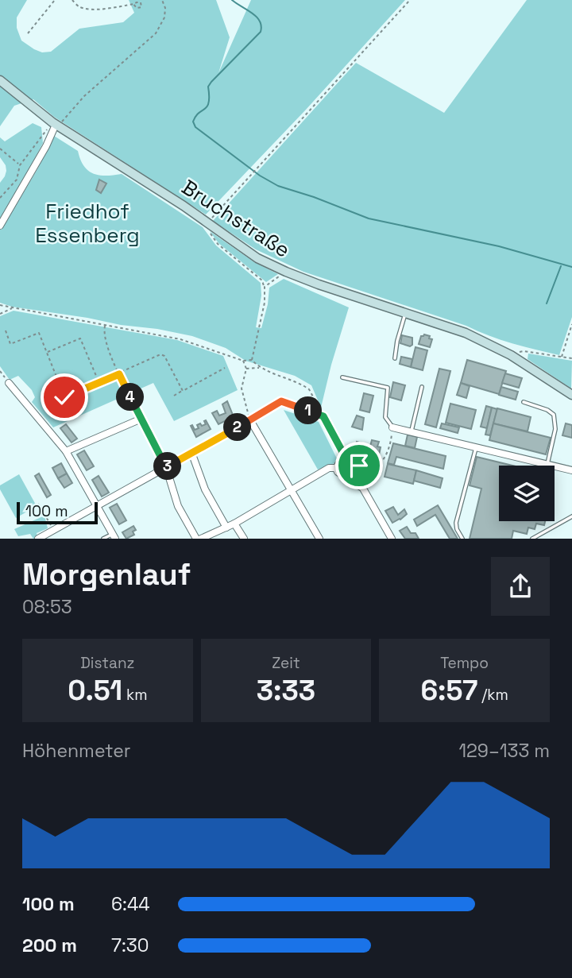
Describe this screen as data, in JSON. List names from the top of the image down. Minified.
{"streets":{"street":["Bruchstraße"]},"parks":["Friedhof Essenberg"],"scale_bar":"100 m","page":{"pins":["4","1","2","3"],"scale":"100 m","heading":["Morgenlauf","08:53"],"stats":[["Distanz","0.51 km"],["Zeit","3:33"],["Tempo","6:57 /km"]],"chart":["Höhenmeter","129–133 m"],"list":[{"name":"100 m","note":"6:44"},{"name":"200 m","note":"7:30"}]}}
